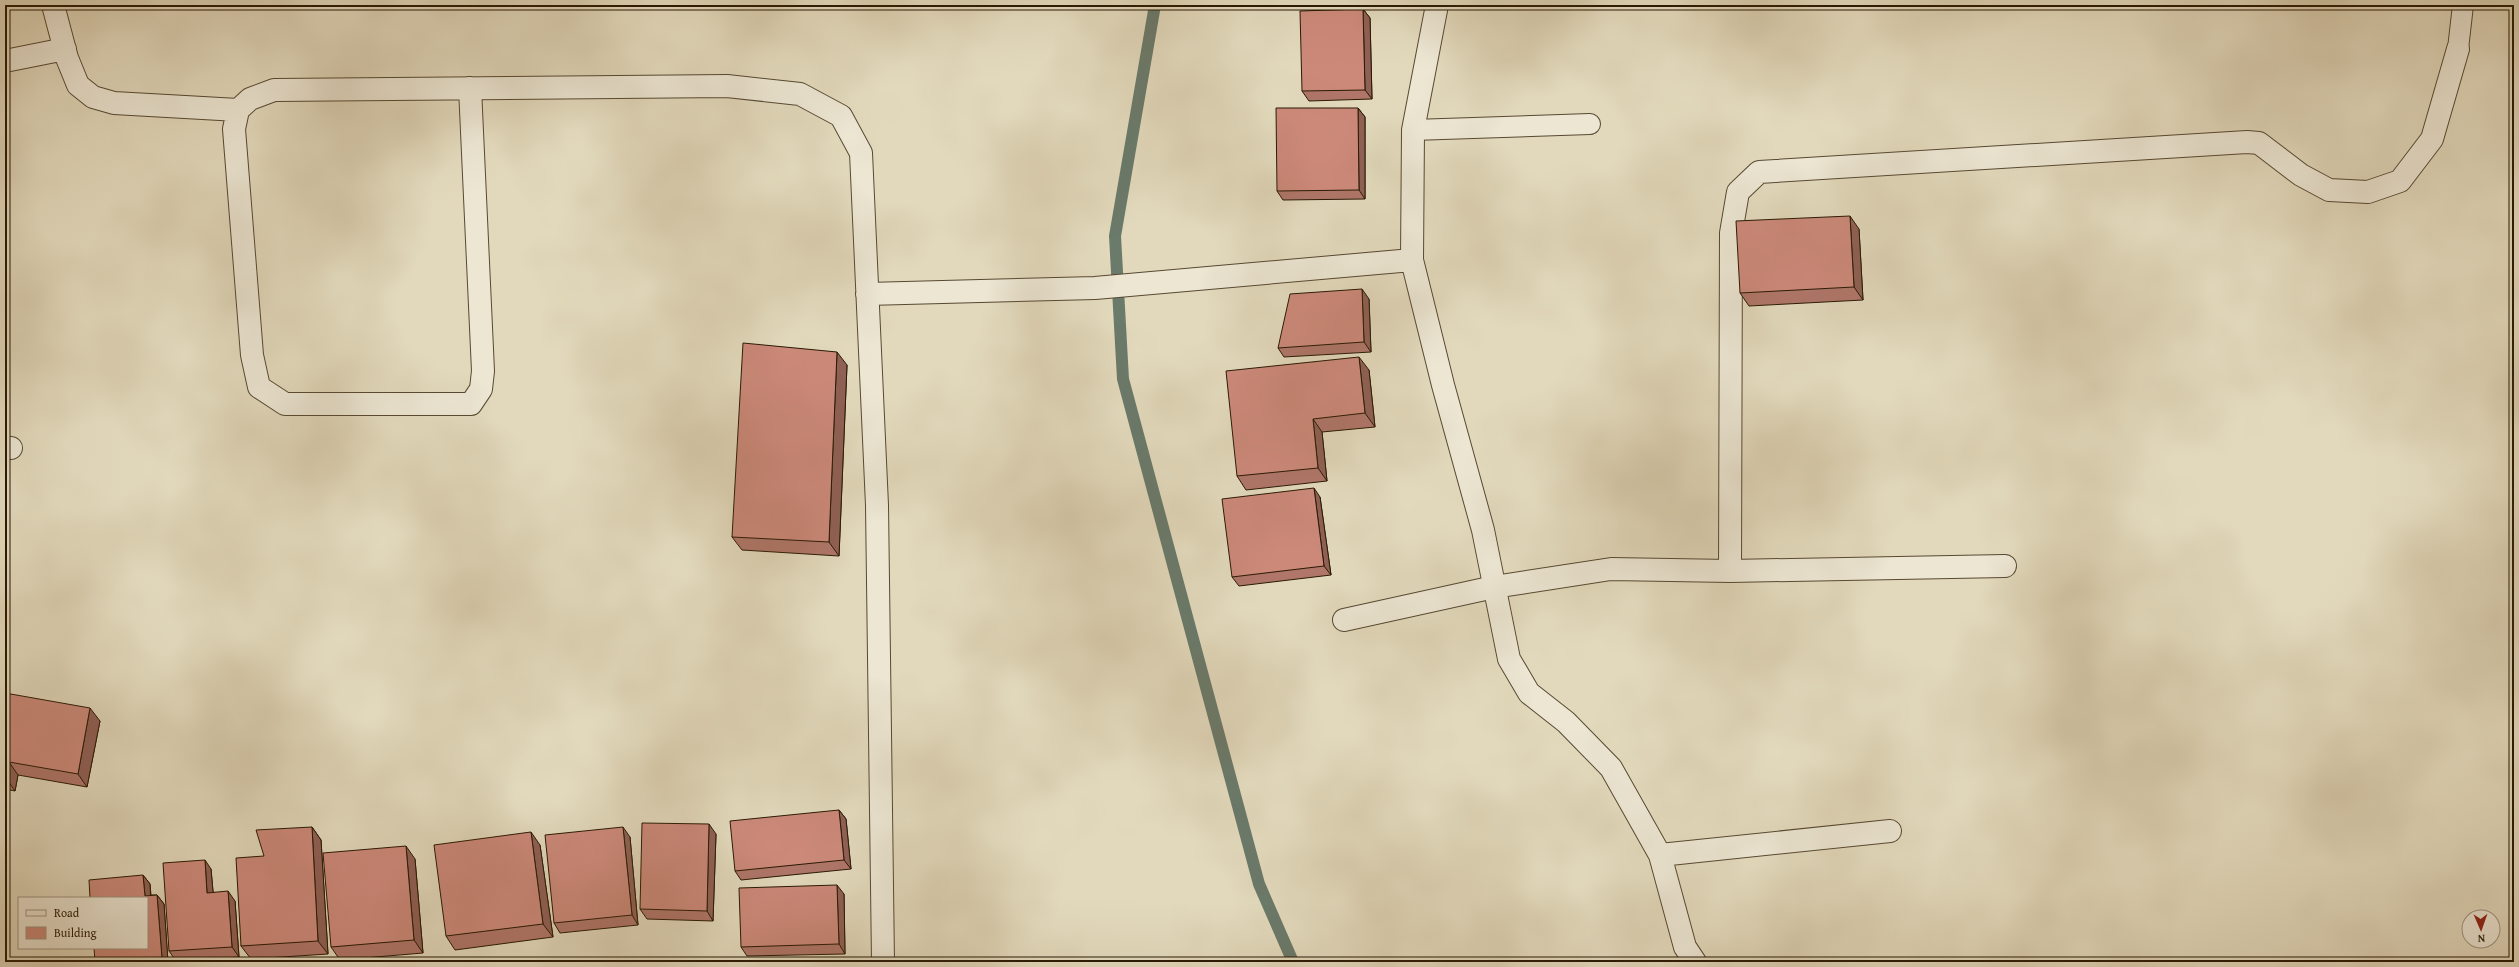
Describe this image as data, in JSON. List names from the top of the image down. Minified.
{"legend":["Road","Building"],"north":"bottom"}
